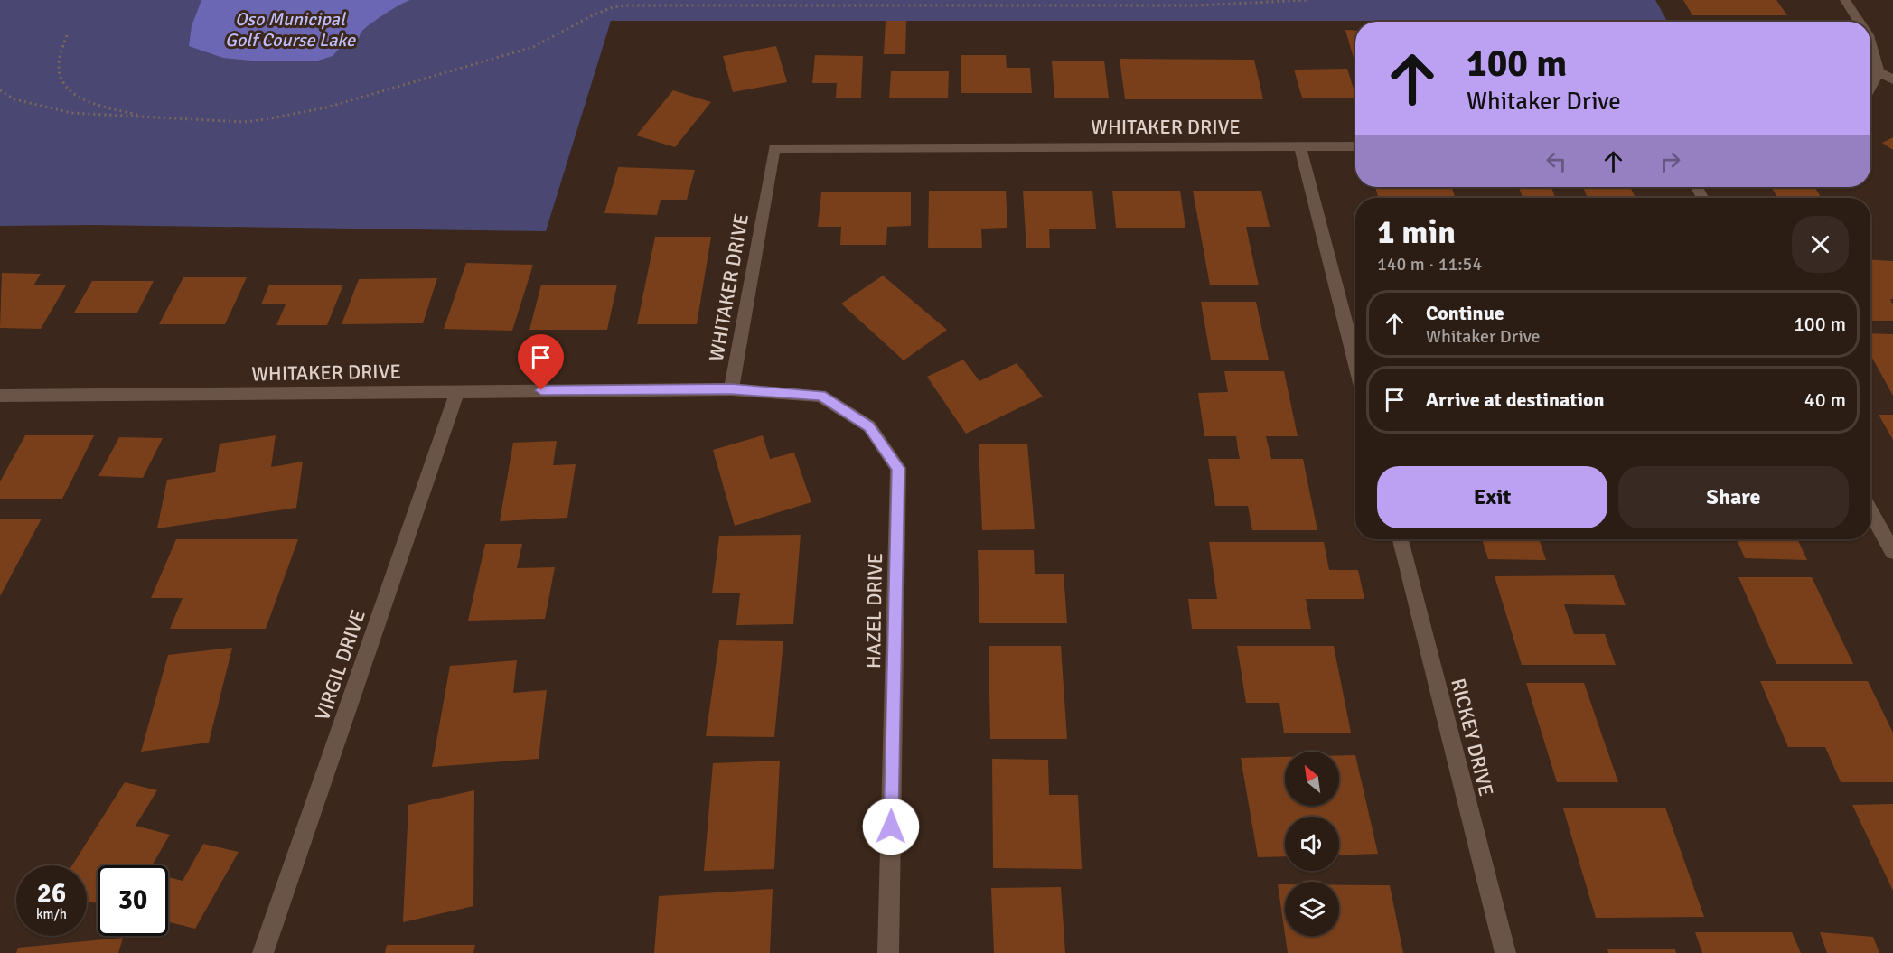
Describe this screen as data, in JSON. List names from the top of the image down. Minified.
{"streets":{"street":["WHITAKER DRIVE","HAZEL DRIVE","VIRGIL DRIVE","RICKEY DRIVE"]},"crossings":[["WHITAKER DRIVE","HAZEL DRIVE"],["WHITAKER DRIVE","VIRGIL DRIVE"]],"water":["Oso Municipal Golf Course Lake"],"north":"top left","page":{"turn":["100 m","Whitaker Drive"],"heading":["1 min","140 m · 11:54"],"list":[{"name":"Continue","note":"Whitaker Drive","value":"100 m"},{"name":"Arrive at destination","value":"40 m"}],"buttons":["Exit","Share"],"speed":"26 km/h","limit":"30"}}
